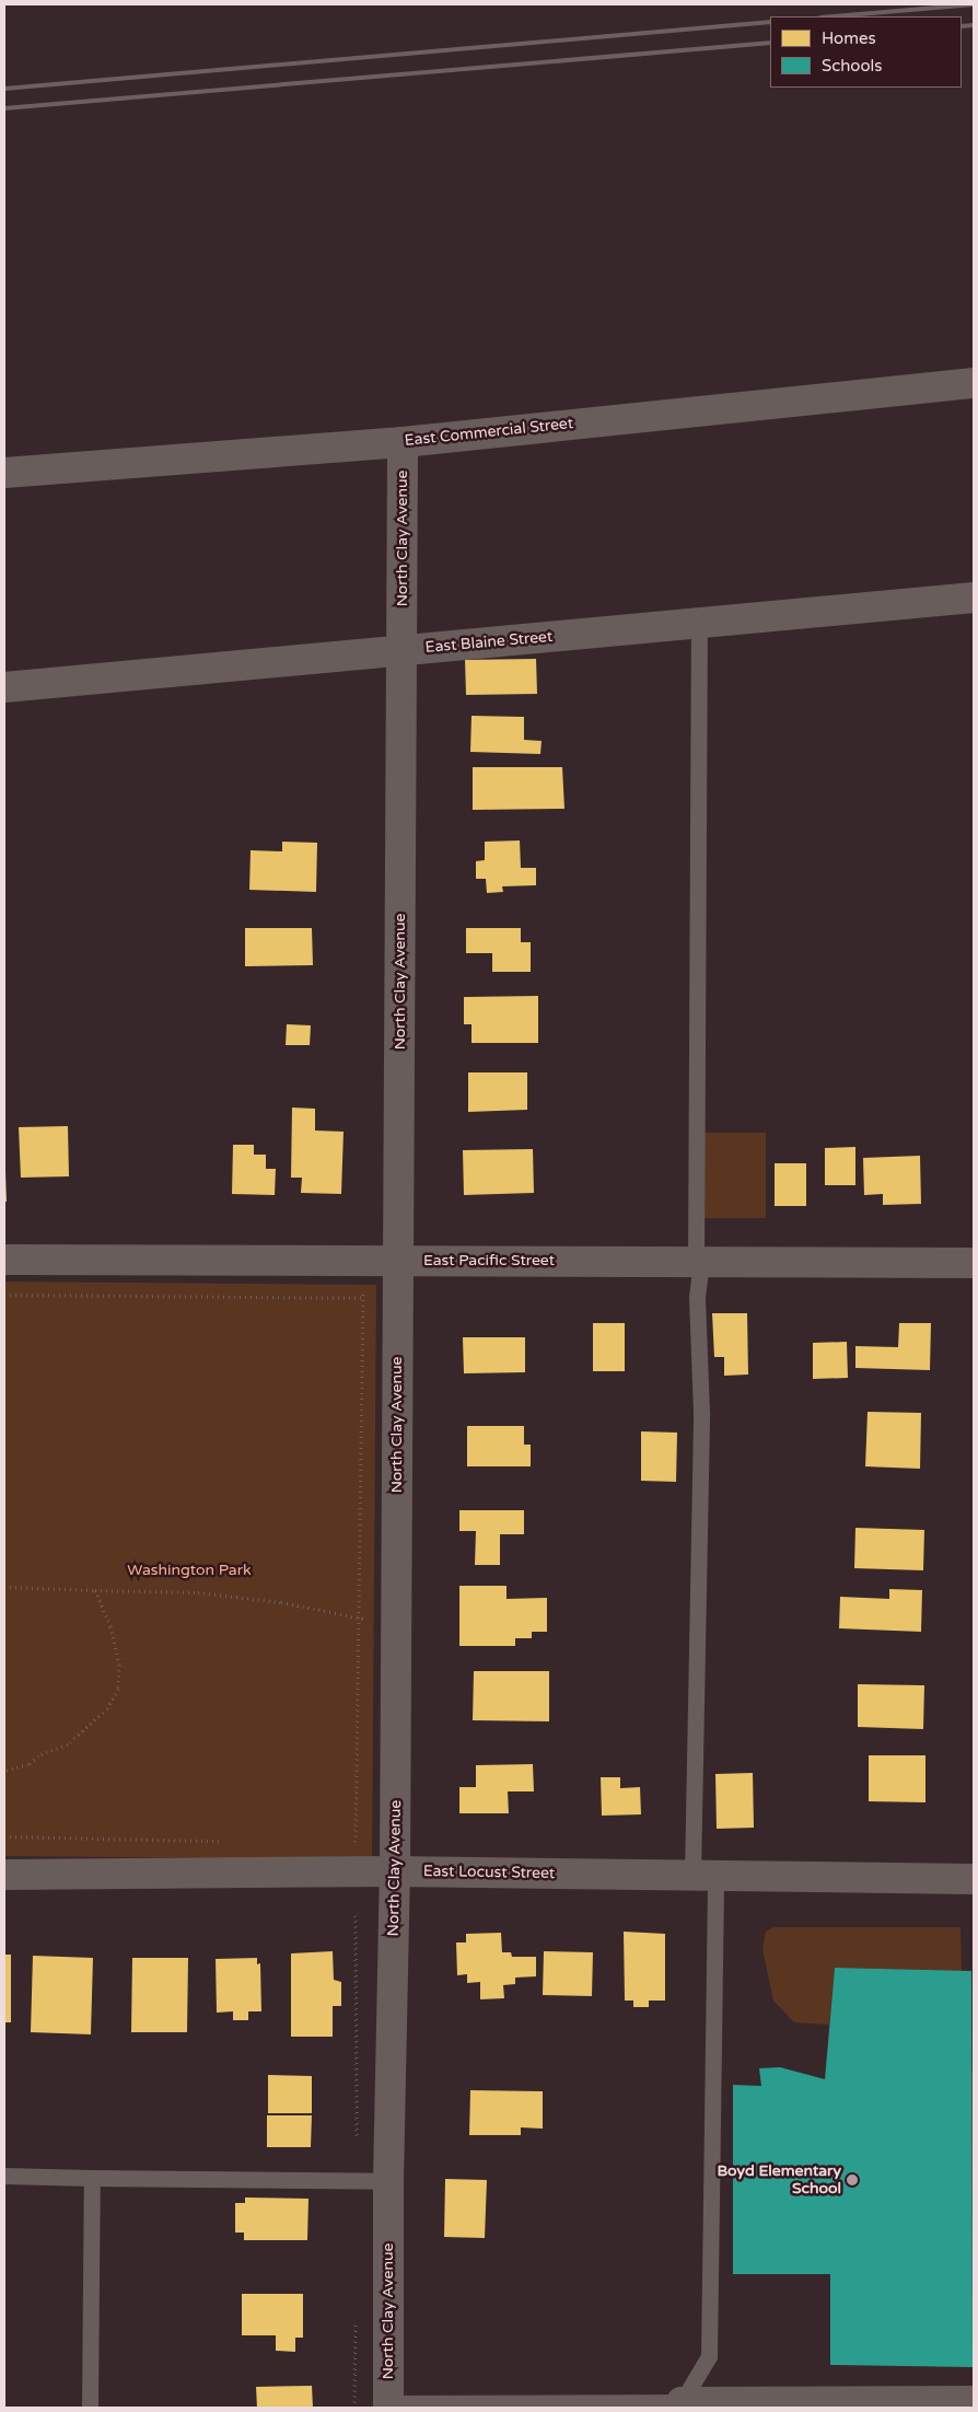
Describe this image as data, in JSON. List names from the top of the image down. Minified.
{"streets":{"street":["East Commercial Street","North Clay Avenue","East Blaine Street","East Pacific Street","East Locust Street"]},"crossings":[["East Commercial Street","North Clay Avenue"],["North Clay Avenue","East Blaine Street"],["North Clay Avenue","East Pacific Street"],["North Clay Avenue","East Locust Street"]],"parks":["Washington Park"],"places":["Boyd Elementary School"],"legend":["Homes","Schools"]}
